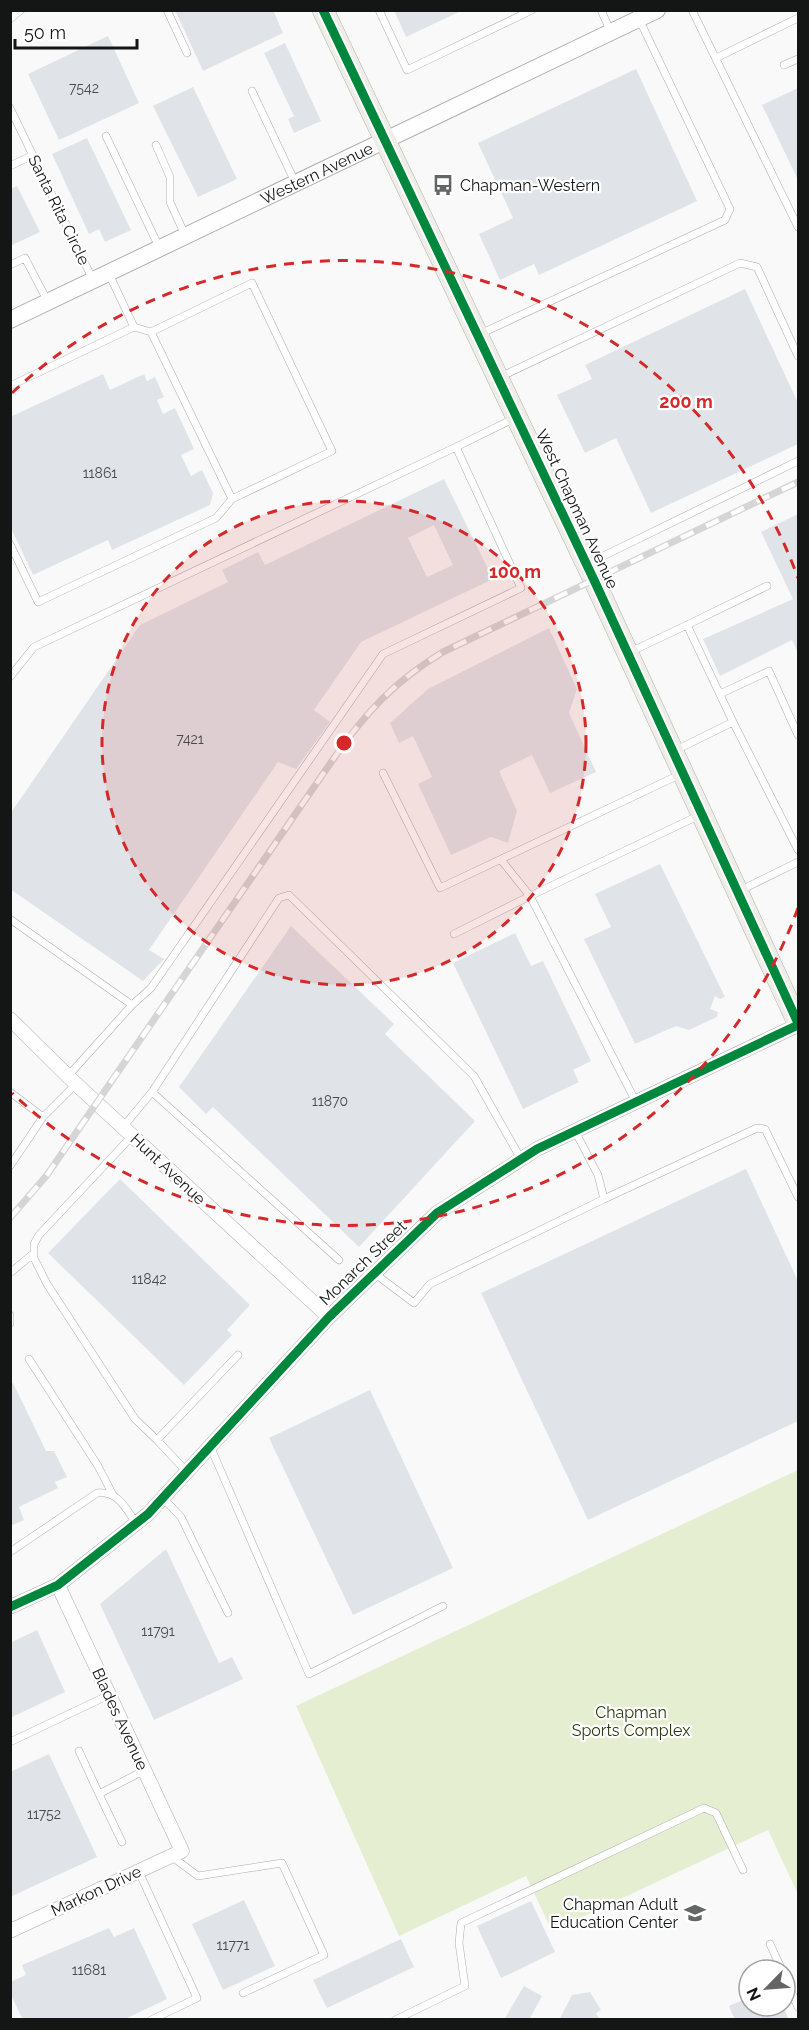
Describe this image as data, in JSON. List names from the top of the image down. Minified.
{"streets":{"main road":["West Chapman Avenue"],"street":["Western Avenue","Hunt Avenue","Monarch Street","Blades Avenue","Markon Drive"],"lane":["Santa Rita Circle"]},"crossings":[["Western Avenue","Santa Rita Circle"],["Western Avenue","West Chapman Avenue"],["West Chapman Avenue","Monarch Street"],["Hunt Avenue","Monarch Street"],["Monarch Street","Blades Avenue"],["Blades Avenue","Markon Drive"]],"parks":["Chapman Sports Complex"],"places":{"bus stop":["Chapman-Western"],"school or university":["Chapman Adult Education Center"]},"house_numbers":["7542","11861","7421","11870","11842","11791","11752","11771","11681"],"scale_bar":"50 m","north":"bottom left","rings":["200 m","100 m"]}
